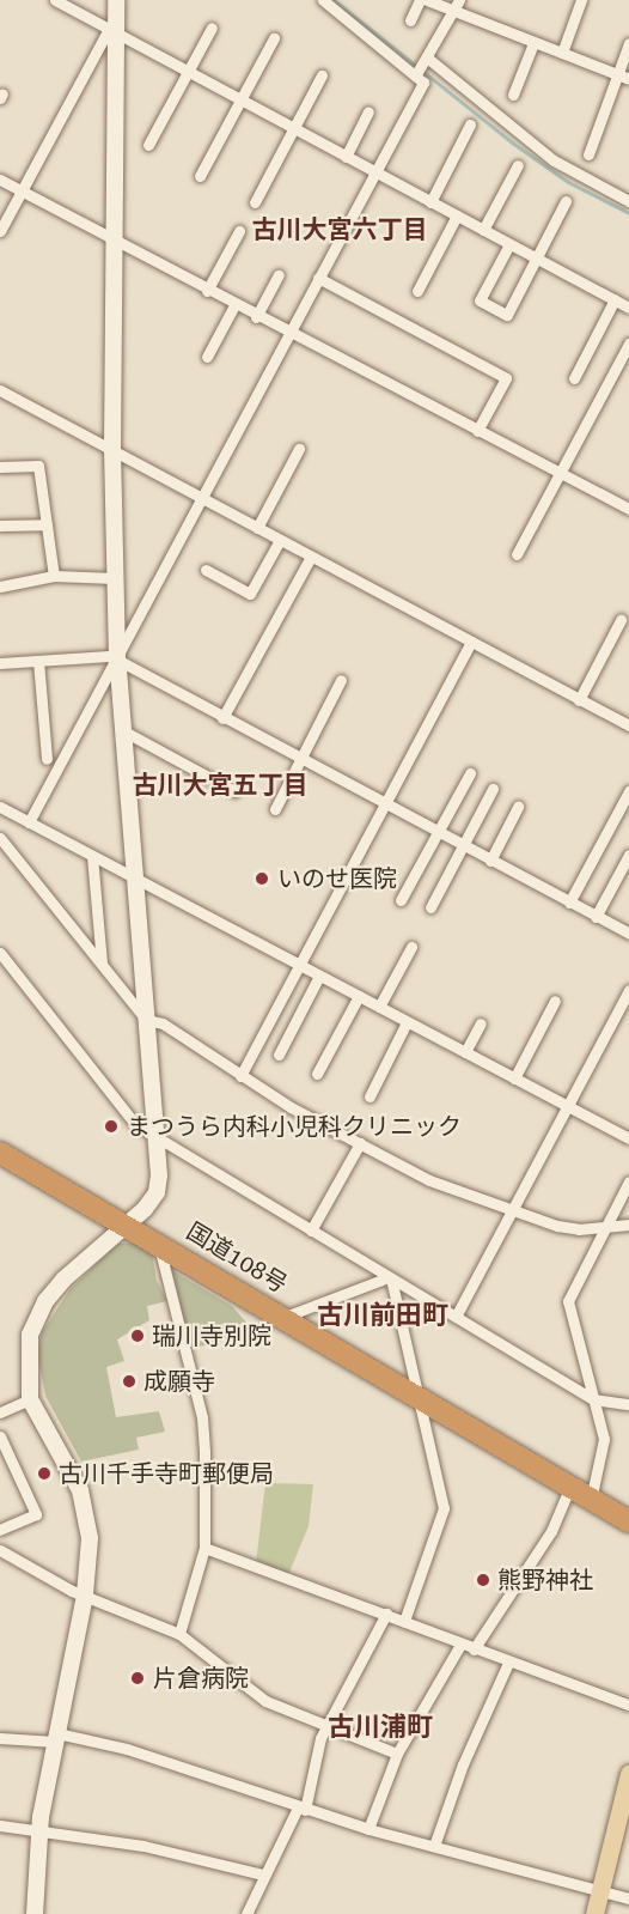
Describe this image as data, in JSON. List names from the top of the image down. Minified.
{"streets":{"highway":["国道108号"]},"districts":["古川大宮六丁目","古川大宮五丁目","古川前田町","古川浦町"],"places":["いのせ医院","まつうら内科小児科クリニック","瑞川寺別院","成願寺","古川千手寺町郵便局","熊野神社","片倉病院"]}
